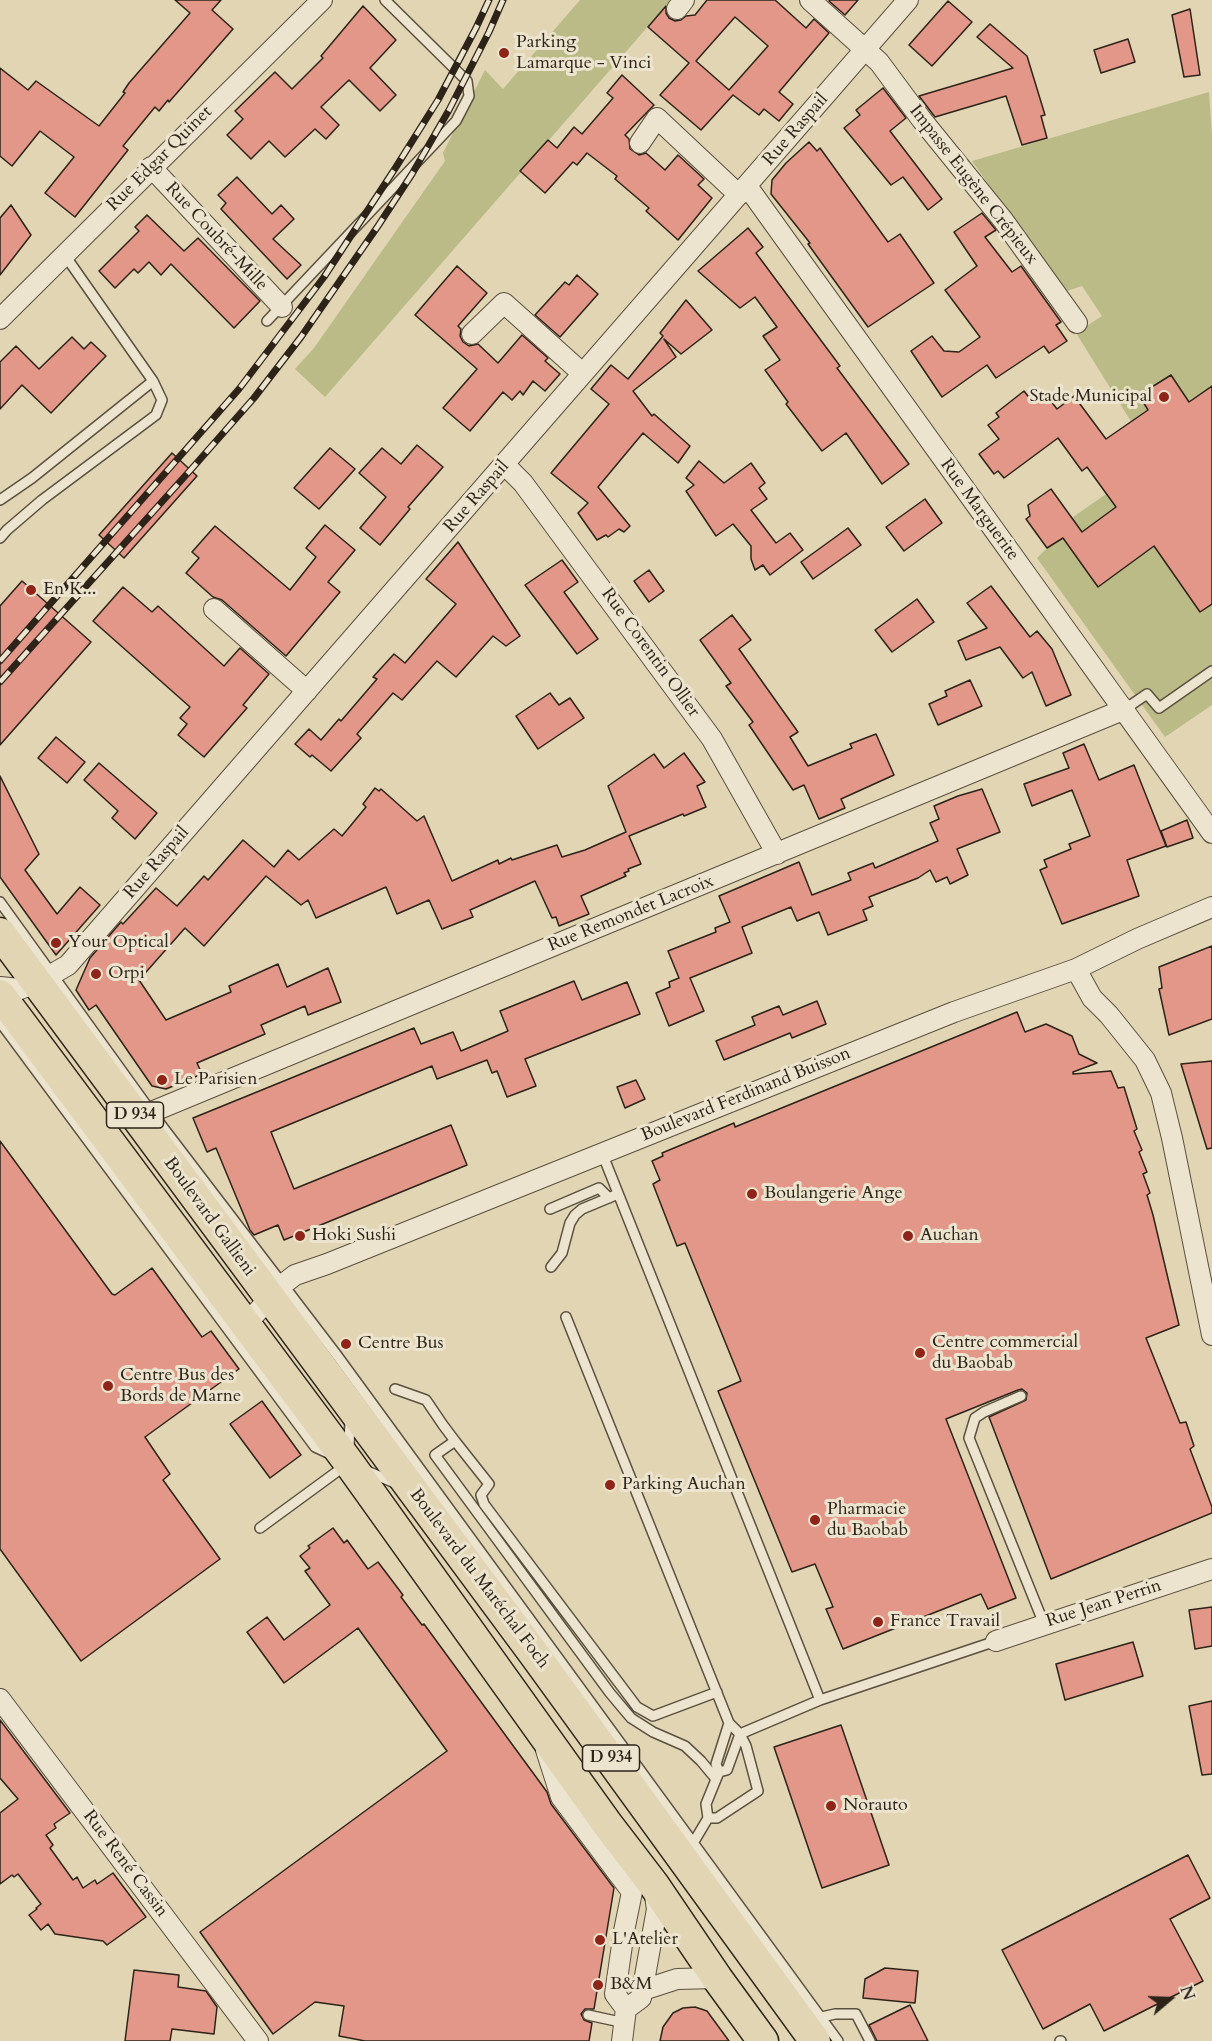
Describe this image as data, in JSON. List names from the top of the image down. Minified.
{"streets":{"main road":["D 934","Boulevard Gallieni","Boulevard du Maréchal Foch"],"street":["Rue Raspail","Rue Edgar Quinet","Impasse Eugène Crépieux","Rue Coubré-Mille","Rue Marguerite","Rue Corentin Ollier","Rue Remondet Lacroix","Boulevard Ferdinand Buisson","Rue Jean Perrin","Rue René Cassin"]},"crossings":[["Rue Raspail","Impasse Eugène Crépieux"],["Rue Raspail","Rue Marguerite"],["Rue Raspail","Rue Corentin Ollier"],["Rue Raspail","Boulevard Gallieni"],["Rue Edgar Quinet","Rue Coubré-Mille"],["Rue Marguerite","Rue Remondet Lacroix"],["Rue Corentin Ollier","Rue Remondet Lacroix"],["Rue Remondet Lacroix","Boulevard Gallieni"],["Boulevard Ferdinand Buisson","Boulevard Gallieni"],["Boulevard Ferdinand Buisson","Boulevard du Maréchal Foch"],["Boulevard Gallieni","Boulevard du Maréchal Foch"]],"places":["Parking Lamarque - Vinci","Stade Municipal","En K...","Your Optical","Orpi","Le Parisien","Boulangerie Ange","Hoki Sushi","Auchan","Centre Bus","Centre commercial du Baobab","Centre Bus des Bords de Marne","Parking Auchan","Pharmacie du Baobab","France Travail","Norauto","L'Atelier","B&M"],"north":"right"}
